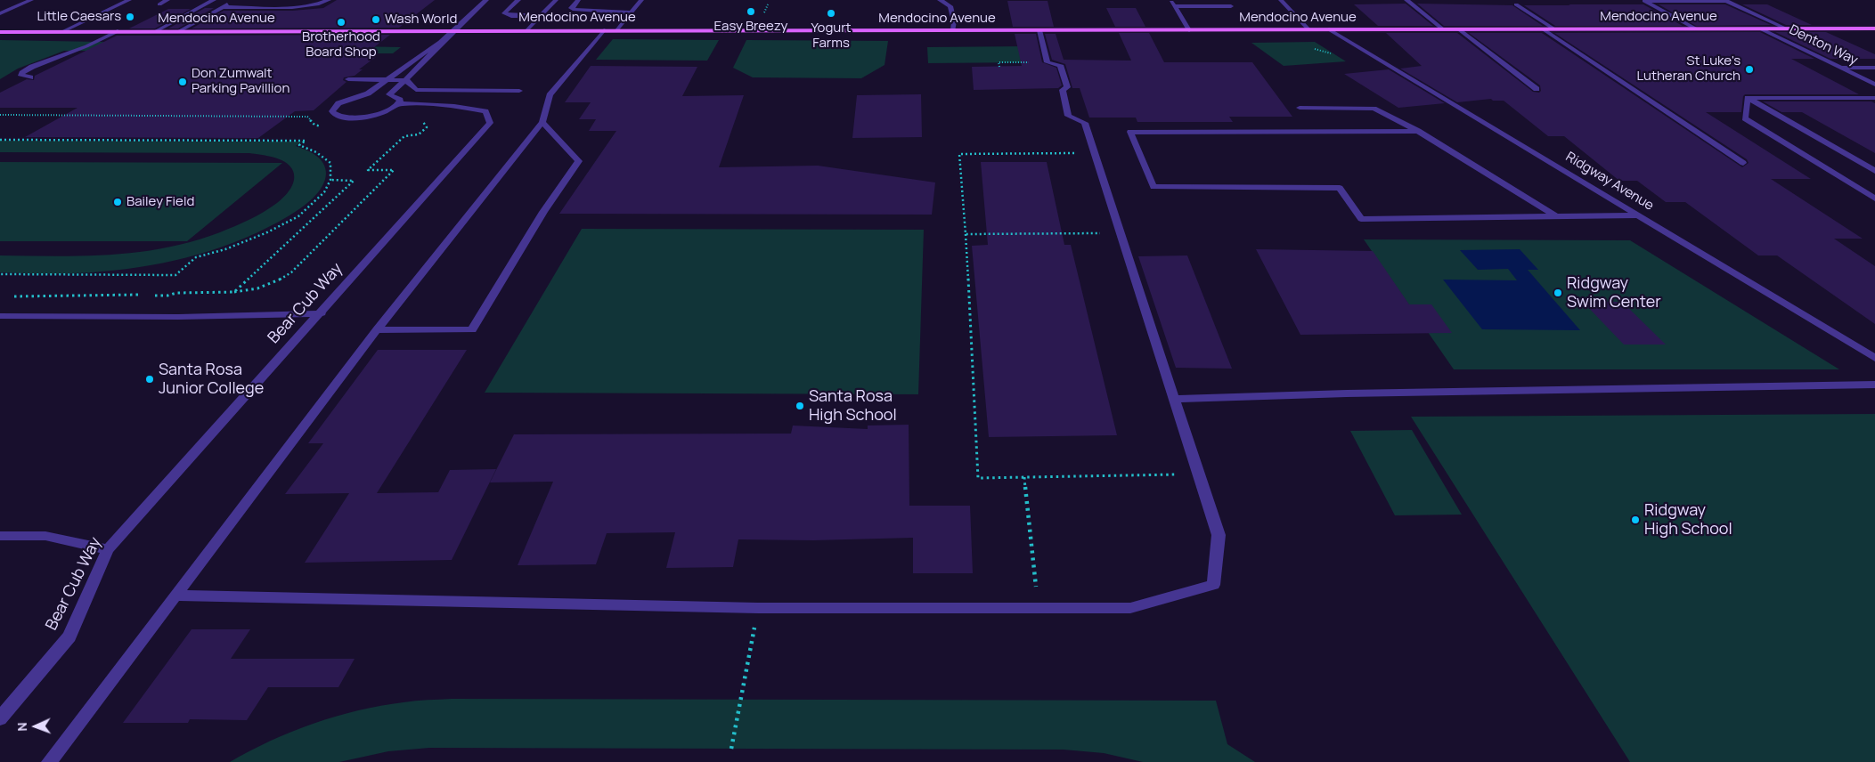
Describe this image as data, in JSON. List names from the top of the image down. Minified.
{"streets":{"main road":["Mendocino Avenue"],"street":["Denton Way","Ridgway Avenue","Bear Cub Way"]},"crossings":[["Mendocino Avenue","Denton Way"],["Mendocino Avenue","Ridgway Avenue"]],"places":["Easy Breezy","Yogurt Farms","Little Caesars","Wash World","Brotherhood Board Shop","St Luke's Lutheran Church","Don Zumwalt Parking Pavillion","Bailey Field","Ridgway Swim Center","Santa Rosa Junior College","Santa Rosa High School","Ridgway High School"],"north":"left"}
